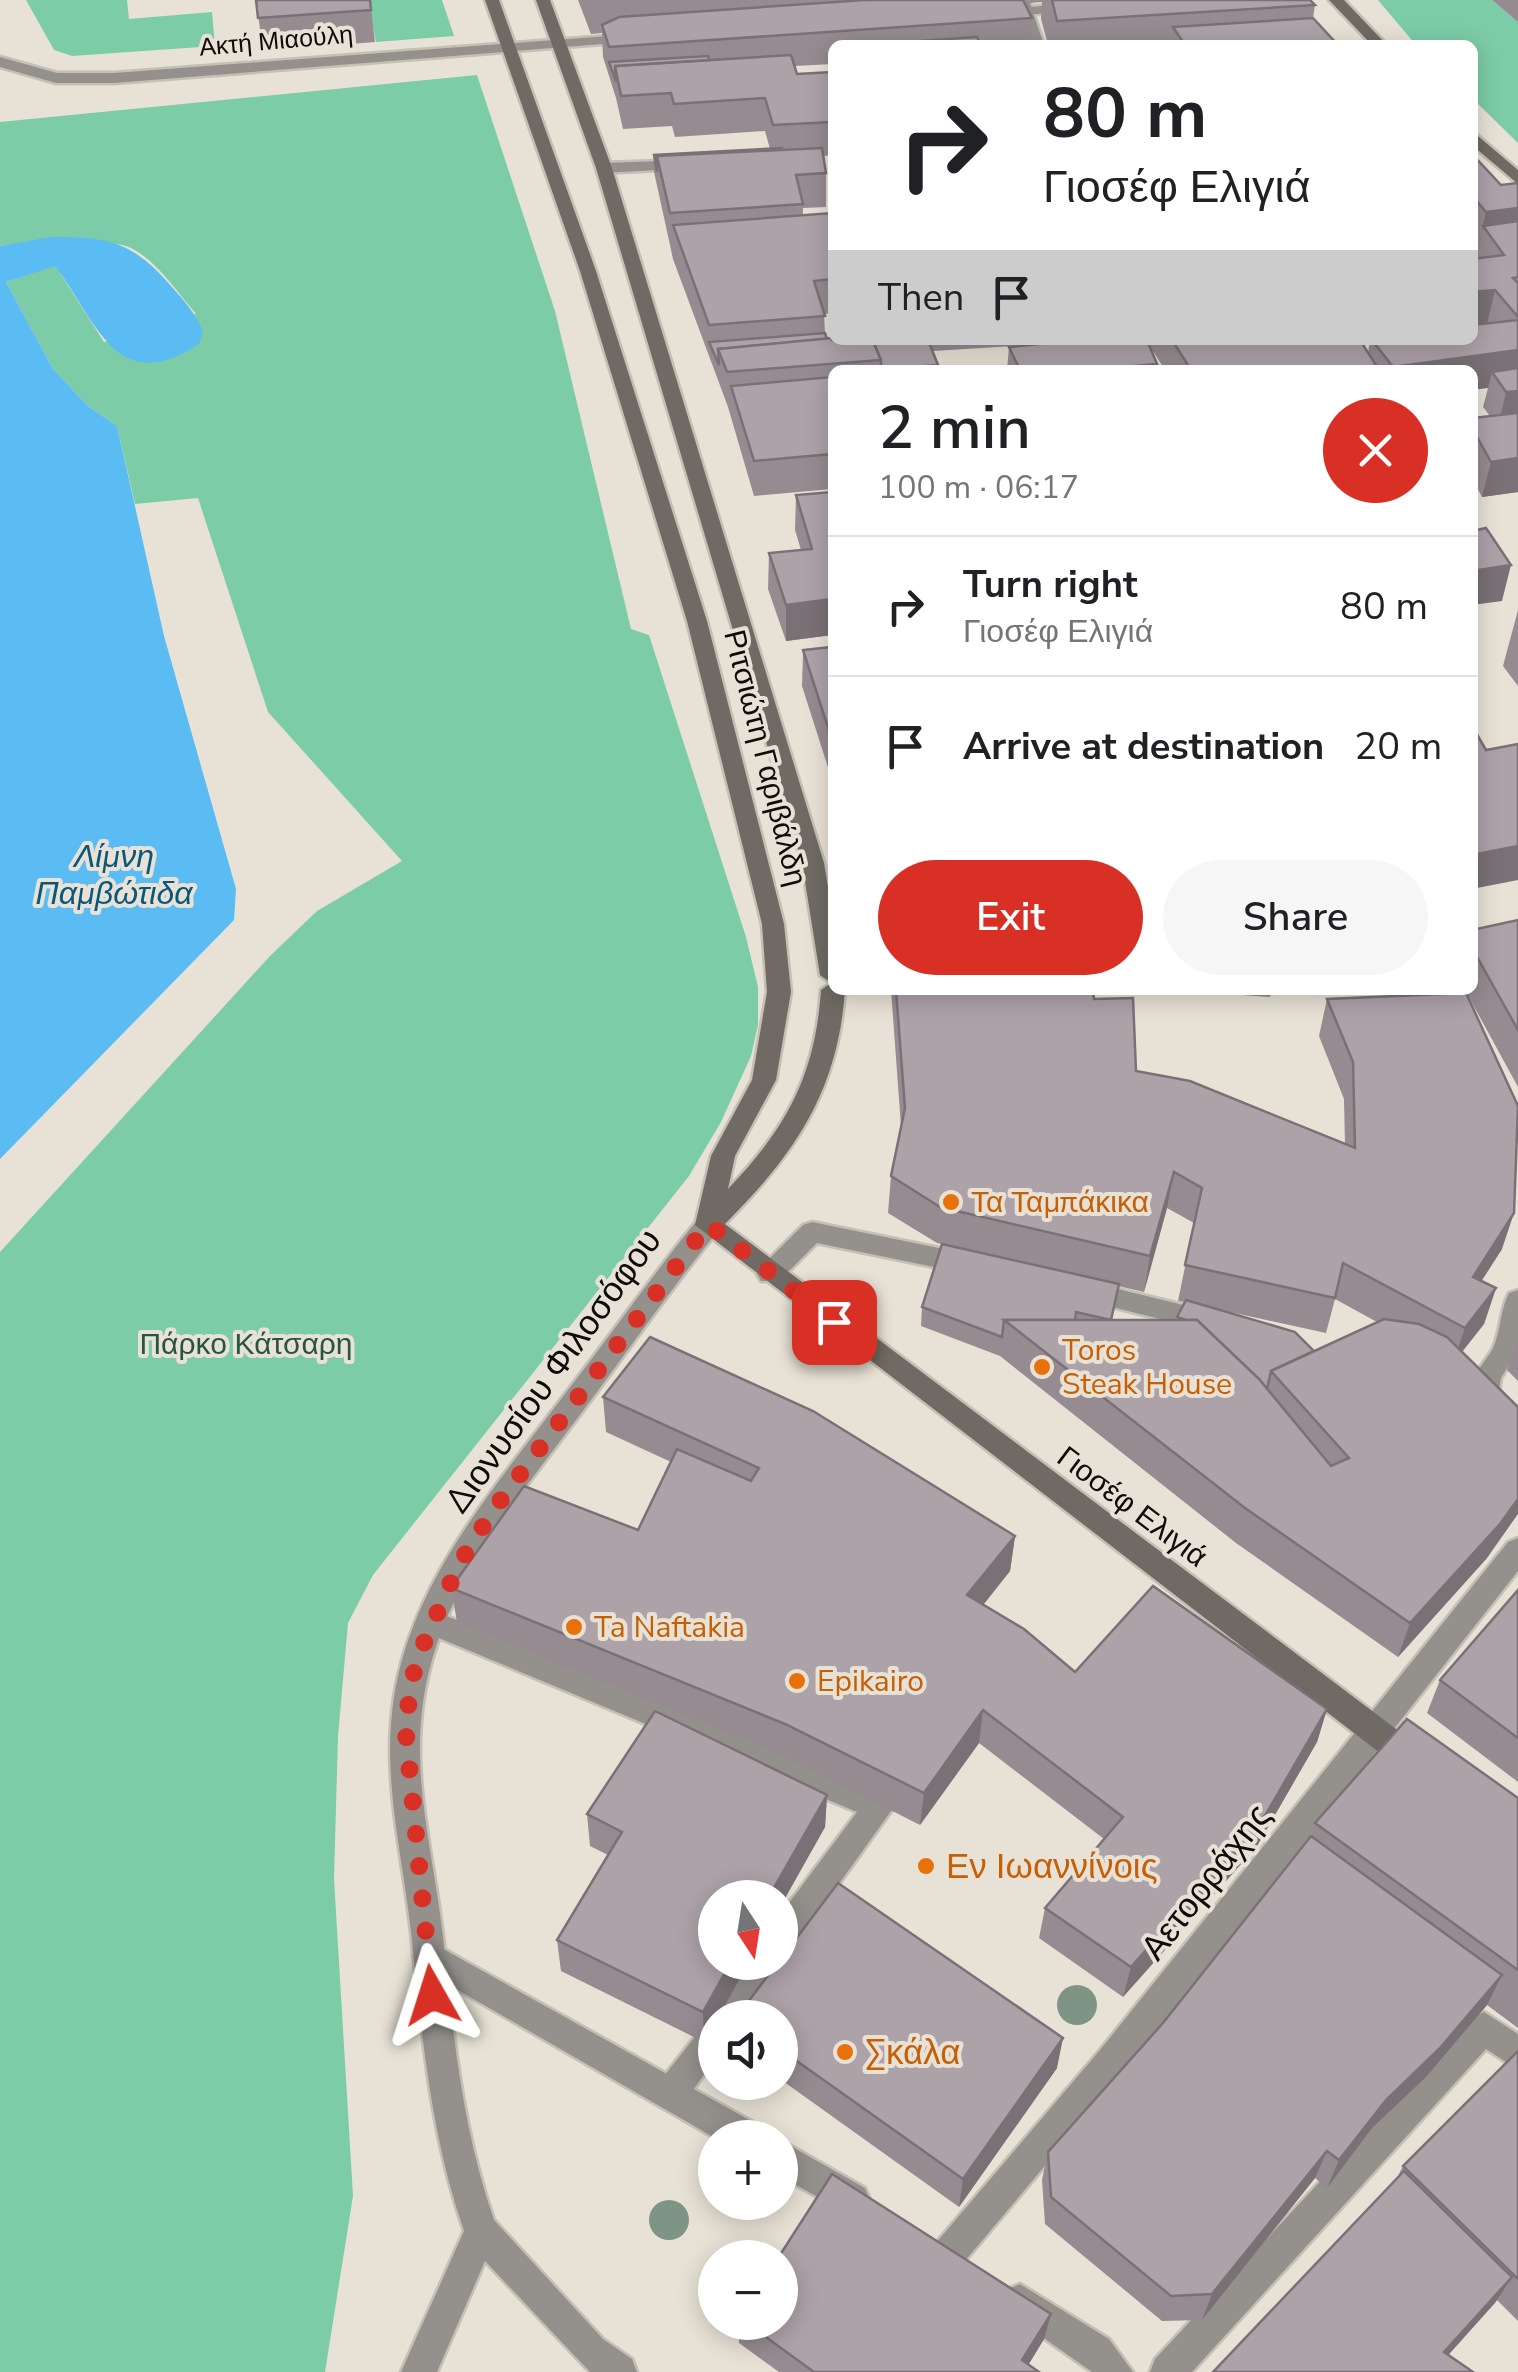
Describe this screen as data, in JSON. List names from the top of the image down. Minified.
{"streets":{"main road":["Ριτσιώτη Γαριβάλδη","Γιοσέφ Ελιγιά"],"street":["Ακτή Μιαούλη","Διονυσίου Φιλοσόφου","Αετορράχης"]},"crossings":[["Ακτή Μιαούλη","Ριτσιώτη Γαριβάλδη"],["Ριτσιώτη Γαριβάλδη","Διονυσίου Φιλοσόφου"],["Ριτσιώτη Γαριβάλδη","Γιοσέφ Ελιγιά"],["Διονυσίου Φιλοσόφου","Γιοσέφ Ελιγιά"],["Γιοσέφ Ελιγιά","Αετορράχης"]],"water":["Λίμνη Παμβώτιδα"],"parks":["Πάρκο Κάτσαρη"],"places":["Τα Ταμπάκικα","Toros Steak House","Ta Naftakia","Epikairo","Εν Ιωαννίνοις","Σκάλα"],"north":"bottom","page":{"turn":["80 m","Γιοσέφ Ελιγιά"],"then":"Then","heading":["2 min","100 m · 06:17"],"list":[{"name":"Turn right","note":"Γιοσέφ Ελιγιά","value":"80 m"},{"name":"Arrive at destination","value":"20 m"}],"buttons":["Exit","Share"],"map_buttons":["+","−"]}}
